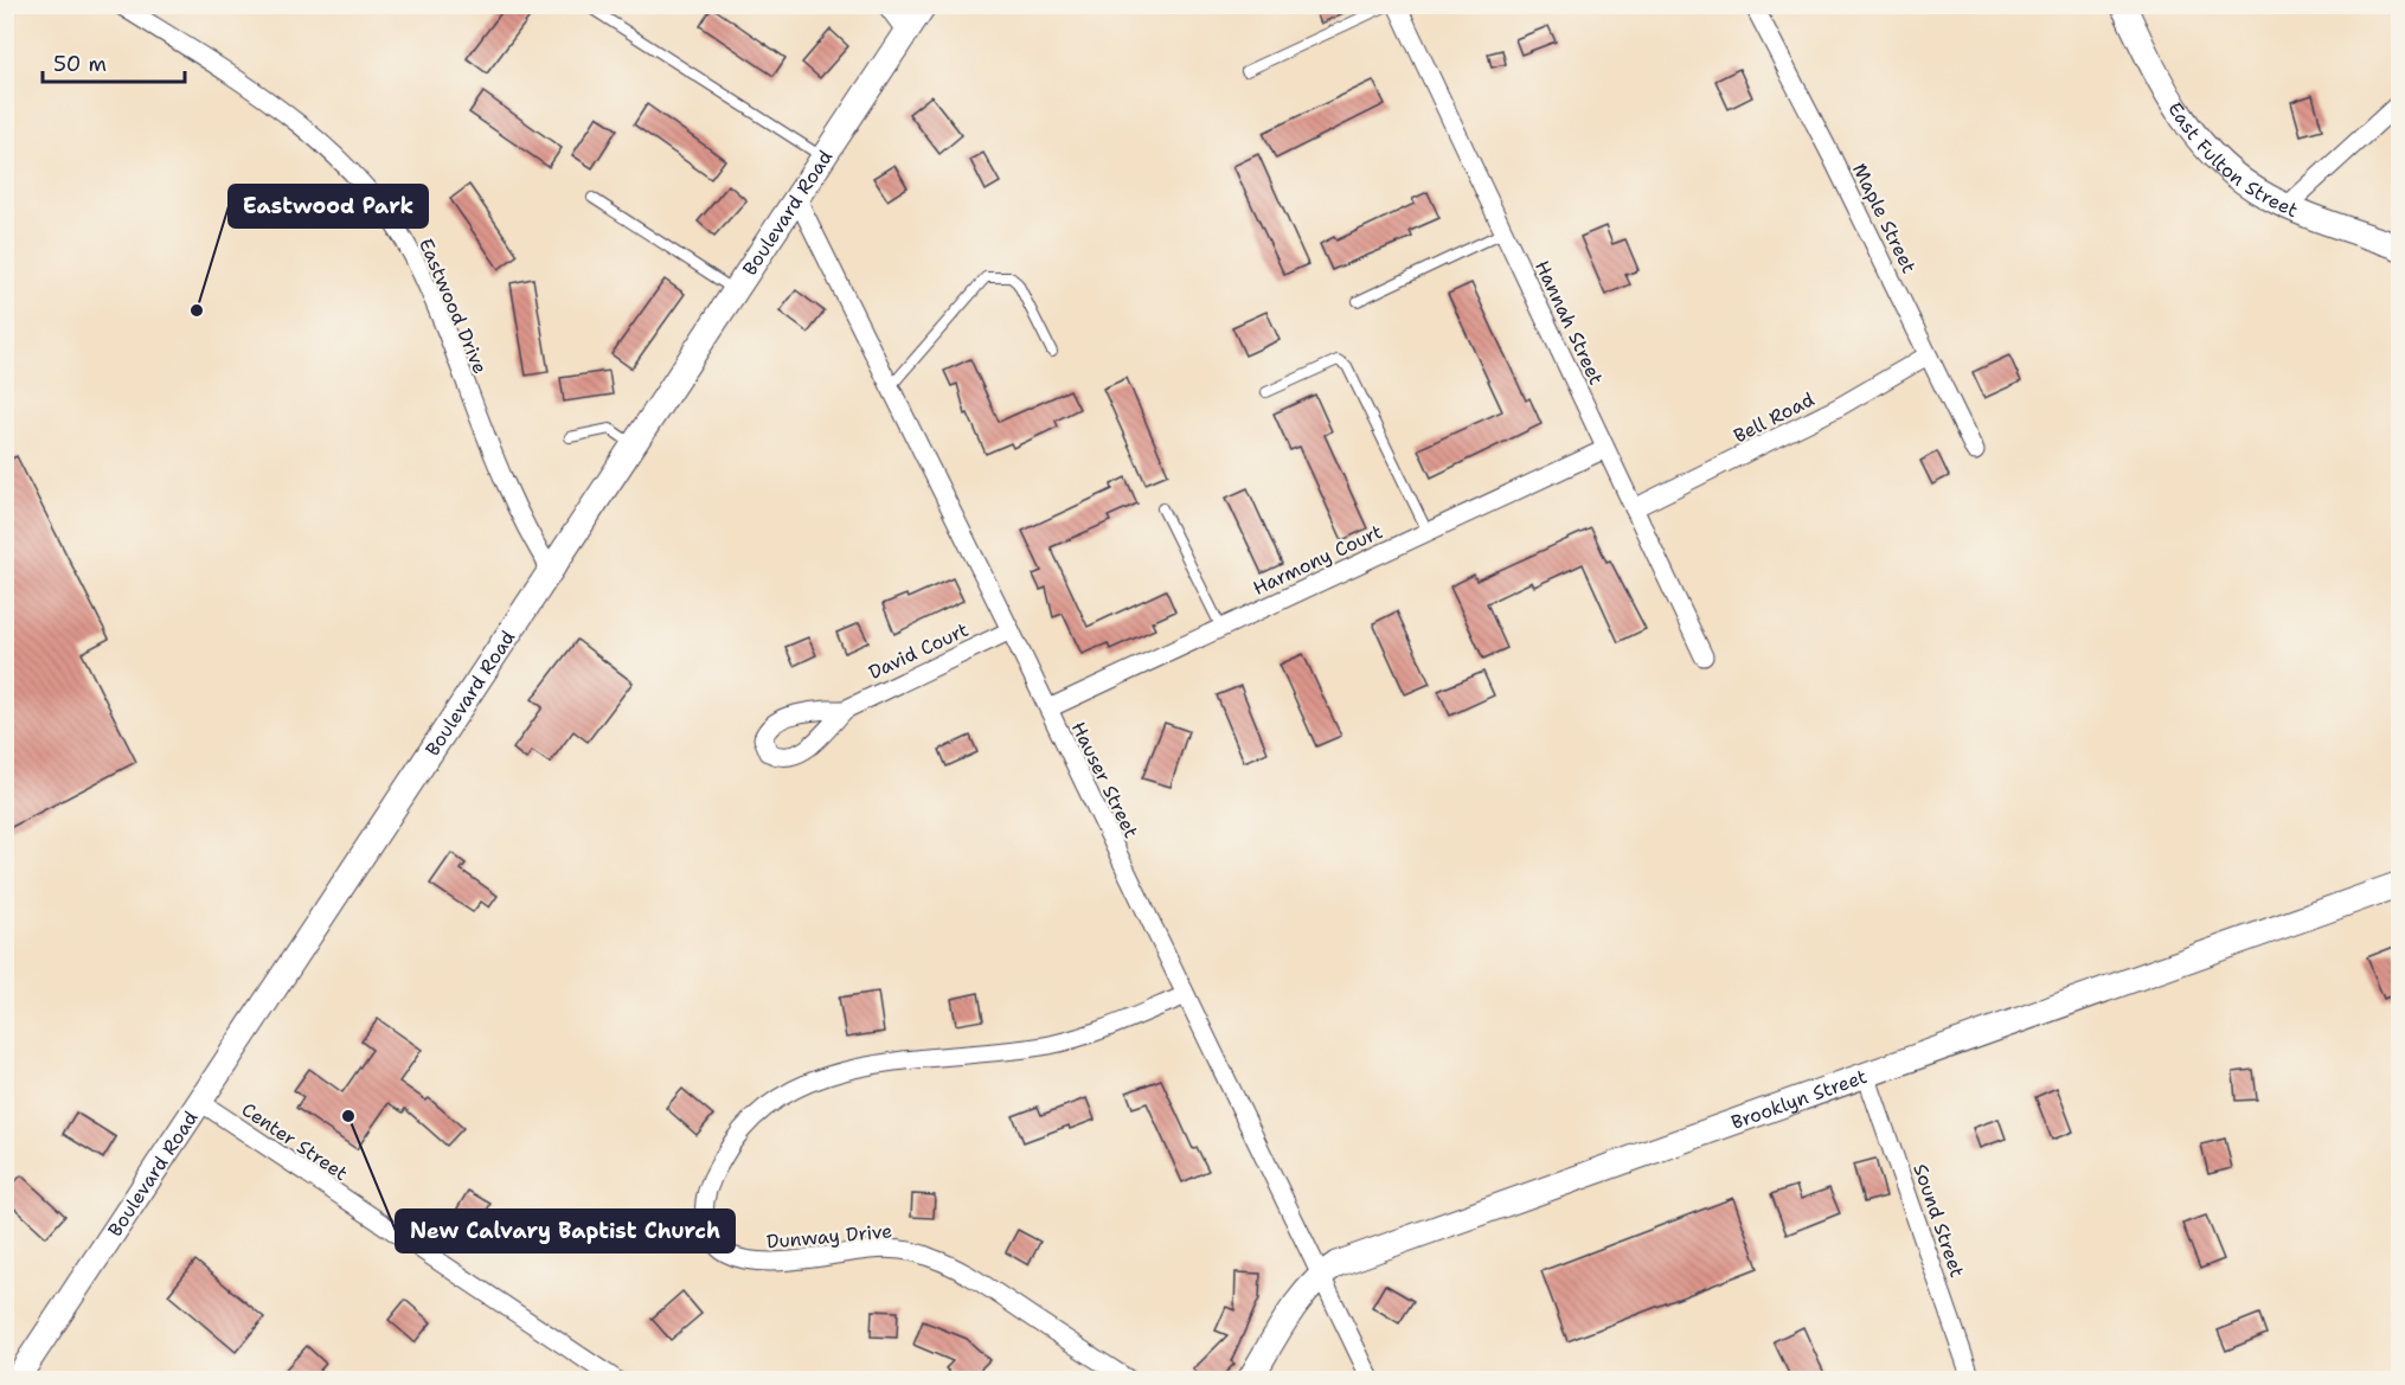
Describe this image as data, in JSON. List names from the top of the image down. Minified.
{"streets":{"street":["East Fulton Street","Boulevard Road","Maple Street","Eastwood Drive","Hannah Street","Bell Road","Harmony Court","David Court","Hauser Street","Brooklyn Street","Center Street","Sound Street","Dunway Drive"]},"crossings":[["Boulevard Road","Eastwood Drive"],["Boulevard Road","Hauser Street"],["Boulevard Road","Center Street"],["Maple Street","Bell Road"],["Hannah Street","Bell Road"],["Hannah Street","Harmony Court"],["Harmony Court","Hauser Street"],["David Court","Hauser Street"],["Hauser Street","Brooklyn Street"],["Hauser Street","Dunway Drive"],["Brooklyn Street","Sound Street"]],"places":["Eastwood Park","New Calvary Baptist Church"],"scale_bar":"50 m"}
